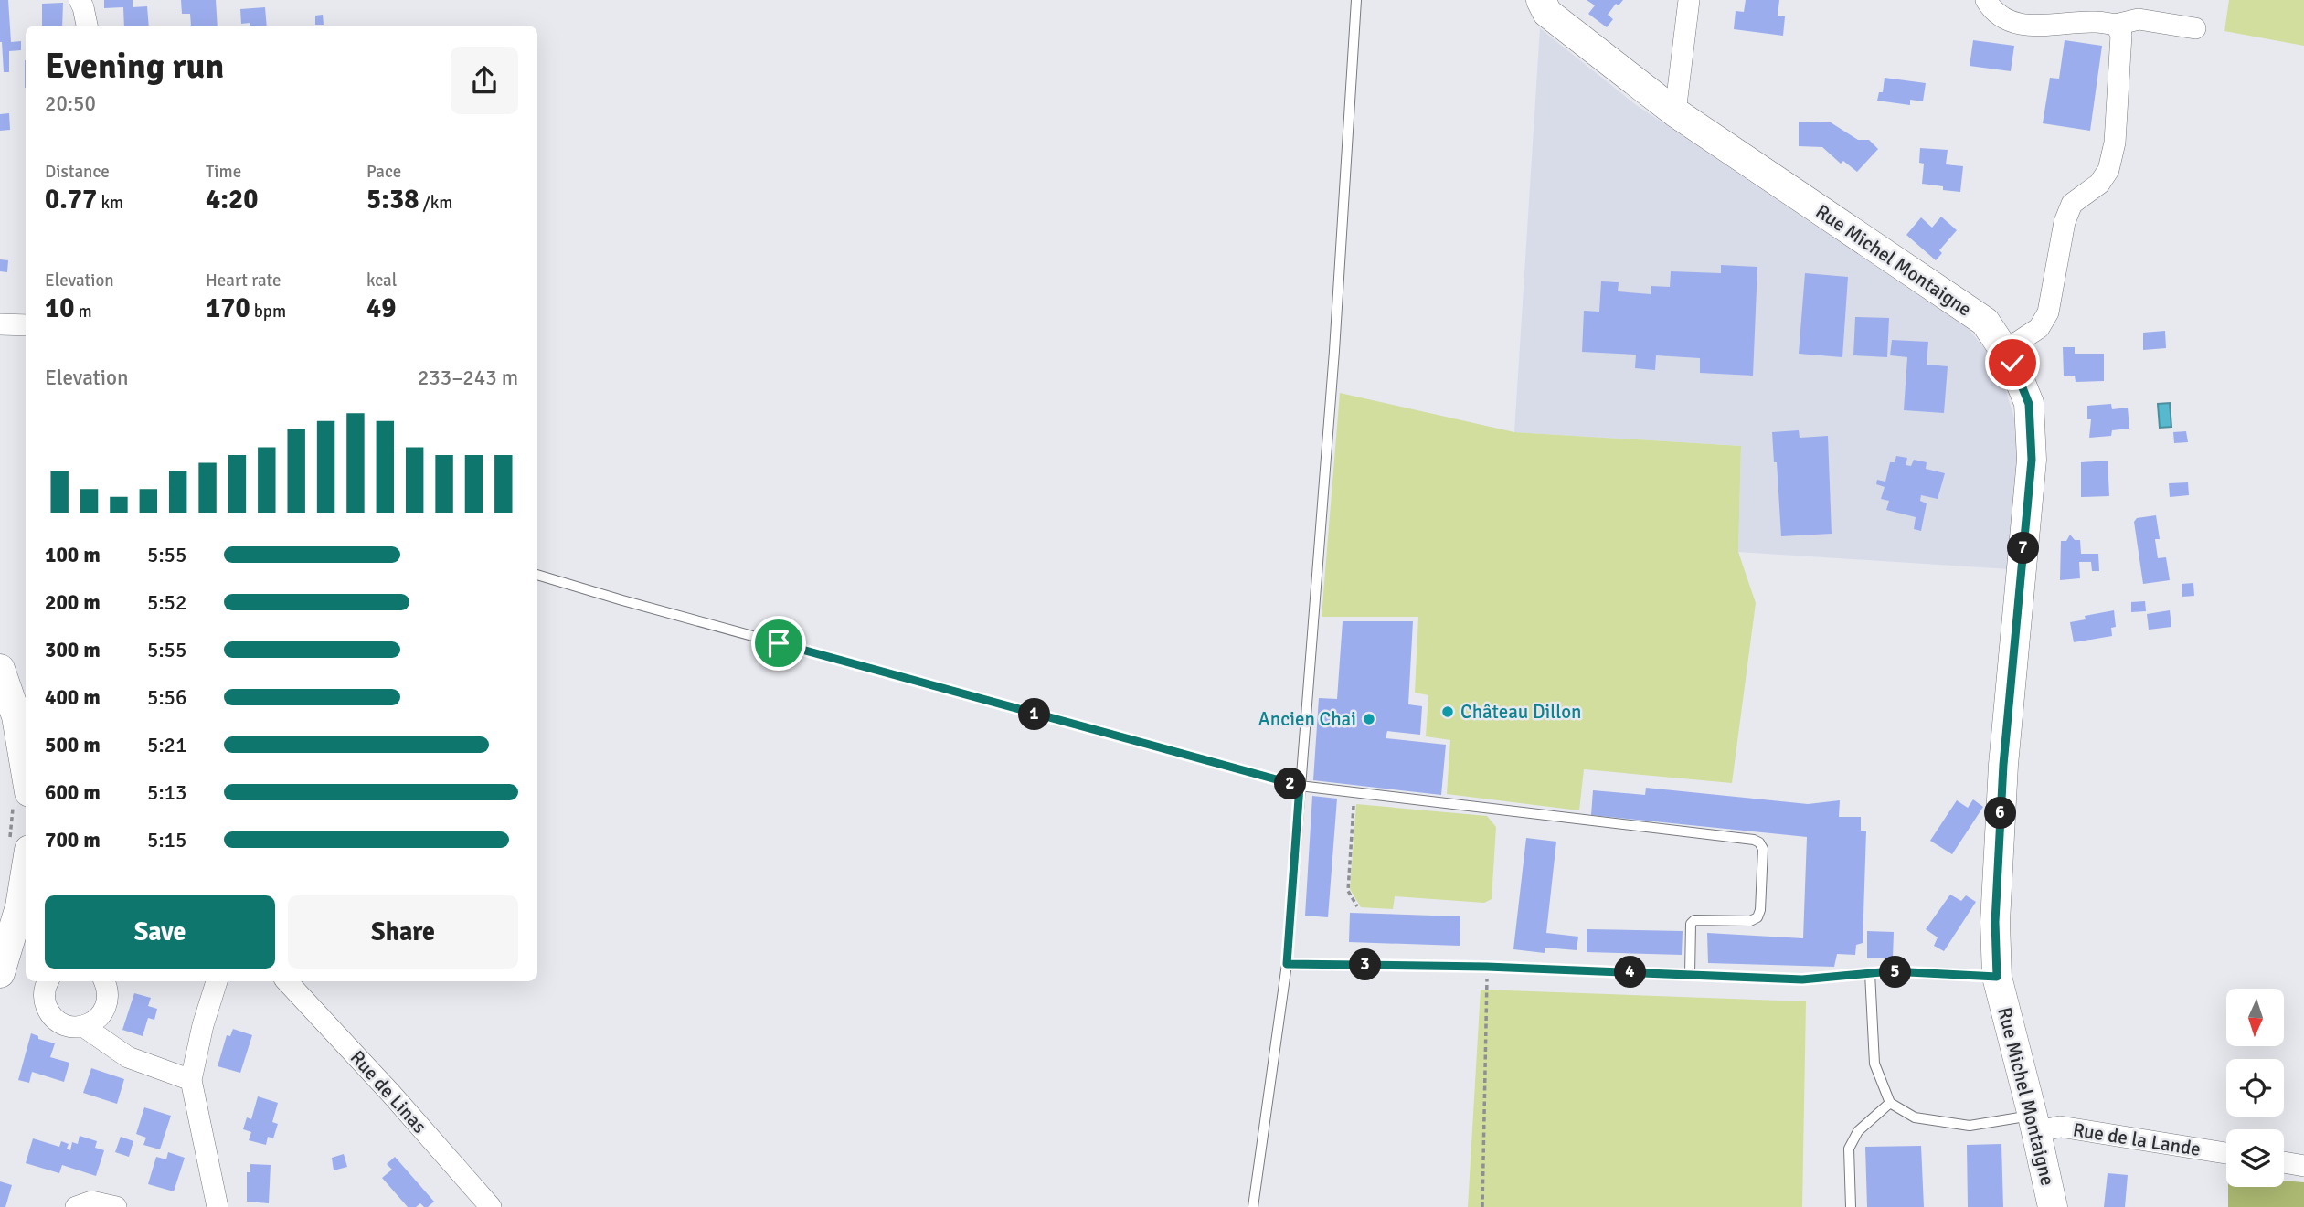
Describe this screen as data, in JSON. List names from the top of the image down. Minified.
{"streets":{"street":["Rue Michel Montaigne","Rue de Linas","Rue de la Lande"]},"crossings":[["Rue Michel Montaigne","Rue de la Lande"]],"places":["Château Dillon","Ancien Chai"],"north":"bottom","page":{"heading":["Evening run","20:50"],"stats":[["Distance","0.77 km"],["Time","4:20"],["Pace","5:38 /km"],["Elevation","10 m"],["Heart rate","170 bpm"],["kcal","49"]],"chart":["Elevation","233–243 m"],"list":[{"name":"100 m","note":"5:55"},{"name":"200 m","note":"5:52"},{"name":"300 m","note":"5:55"},{"name":"400 m","note":"5:56"},{"name":"500 m","note":"5:21"},{"name":"600 m","note":"5:13"},{"name":"700 m","note":"5:15"}],"pins":["7","1","2","6","3","4","5"],"buttons":["Save","Share"]}}
